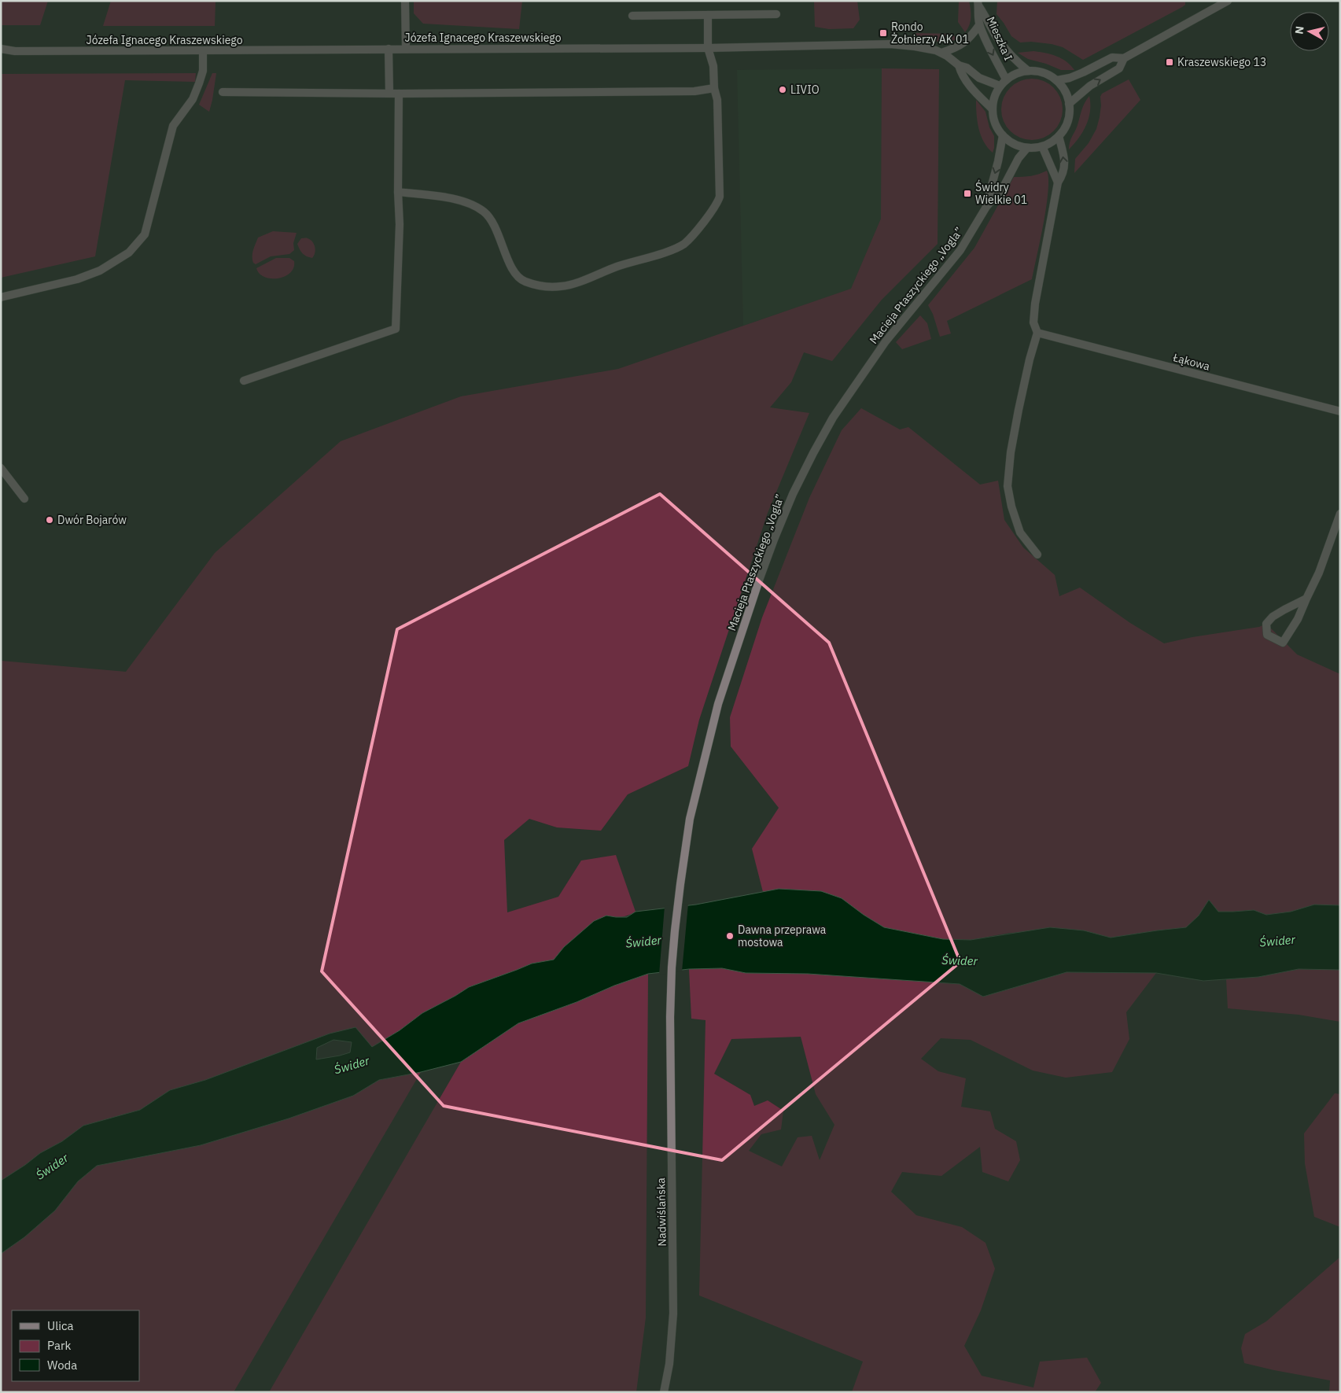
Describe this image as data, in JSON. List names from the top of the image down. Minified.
{"streets":{"street":["Józefa Ignacego Kraszewskiego","Mieszka I","Macieja Ptaszyckiego „Vogla”","Łąkowa","Nadwiślańska"]},"crossings":[["Józefa Ignacego Kraszewskiego","Mieszka I"],["Józefa Ignacego Kraszewskiego","Macieja Ptaszyckiego „Vogla”"],["Mieszka I","Macieja Ptaszyckiego „Vogla”"],["Macieja Ptaszyckiego „Vogla”","Nadwiślańska"]],"water":["Świder"],"places":{"transit":["Rondo Żołnierzy AK 01","Kraszewskiego 13","Świdry Wielkie 01"],"other":["LIVIO","Dwór Bojarów","Dawna przeprawa mostowa"]},"legend":["Ulica","Park","Woda"],"north":"left"}
